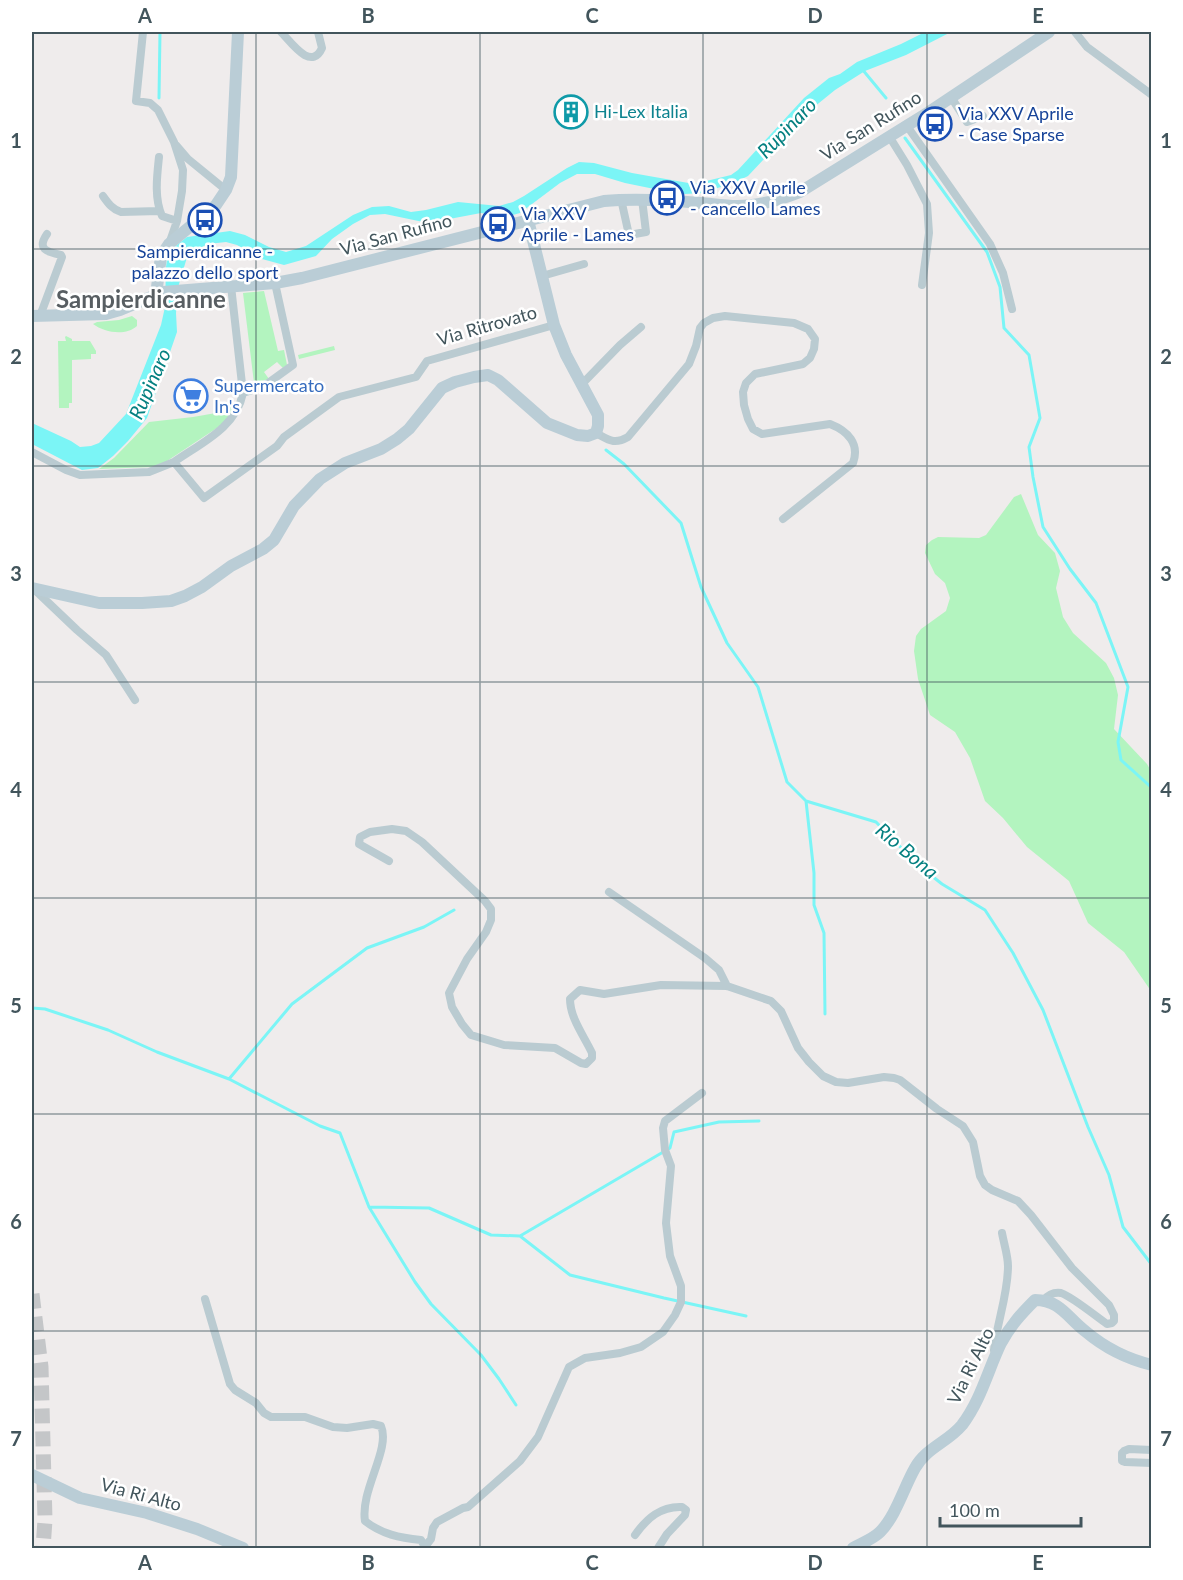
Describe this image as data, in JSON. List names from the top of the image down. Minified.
{"streets":{"street":["Via San Rufino","Via Ritrovato","Via Ri Alto"]},"districts":["Sampierdicanne"],"water":["Rupinaro","Rio Bona"],"places":{"building":["Hi-Lex Italia"],"bus stop":["Via XXV Aprile - Case Sparse","Via XXV Aprile - cancello Lames","Sampierdicanne - palazzo dello sport","Via XXV Aprile - Lames"],"supermarket":["Supermercato In's"]},"scale_bar":"100 m","grid":{"columns":["A","B","C","D","E"],"rows":["1","2","3","4","5","6","7"]}}
